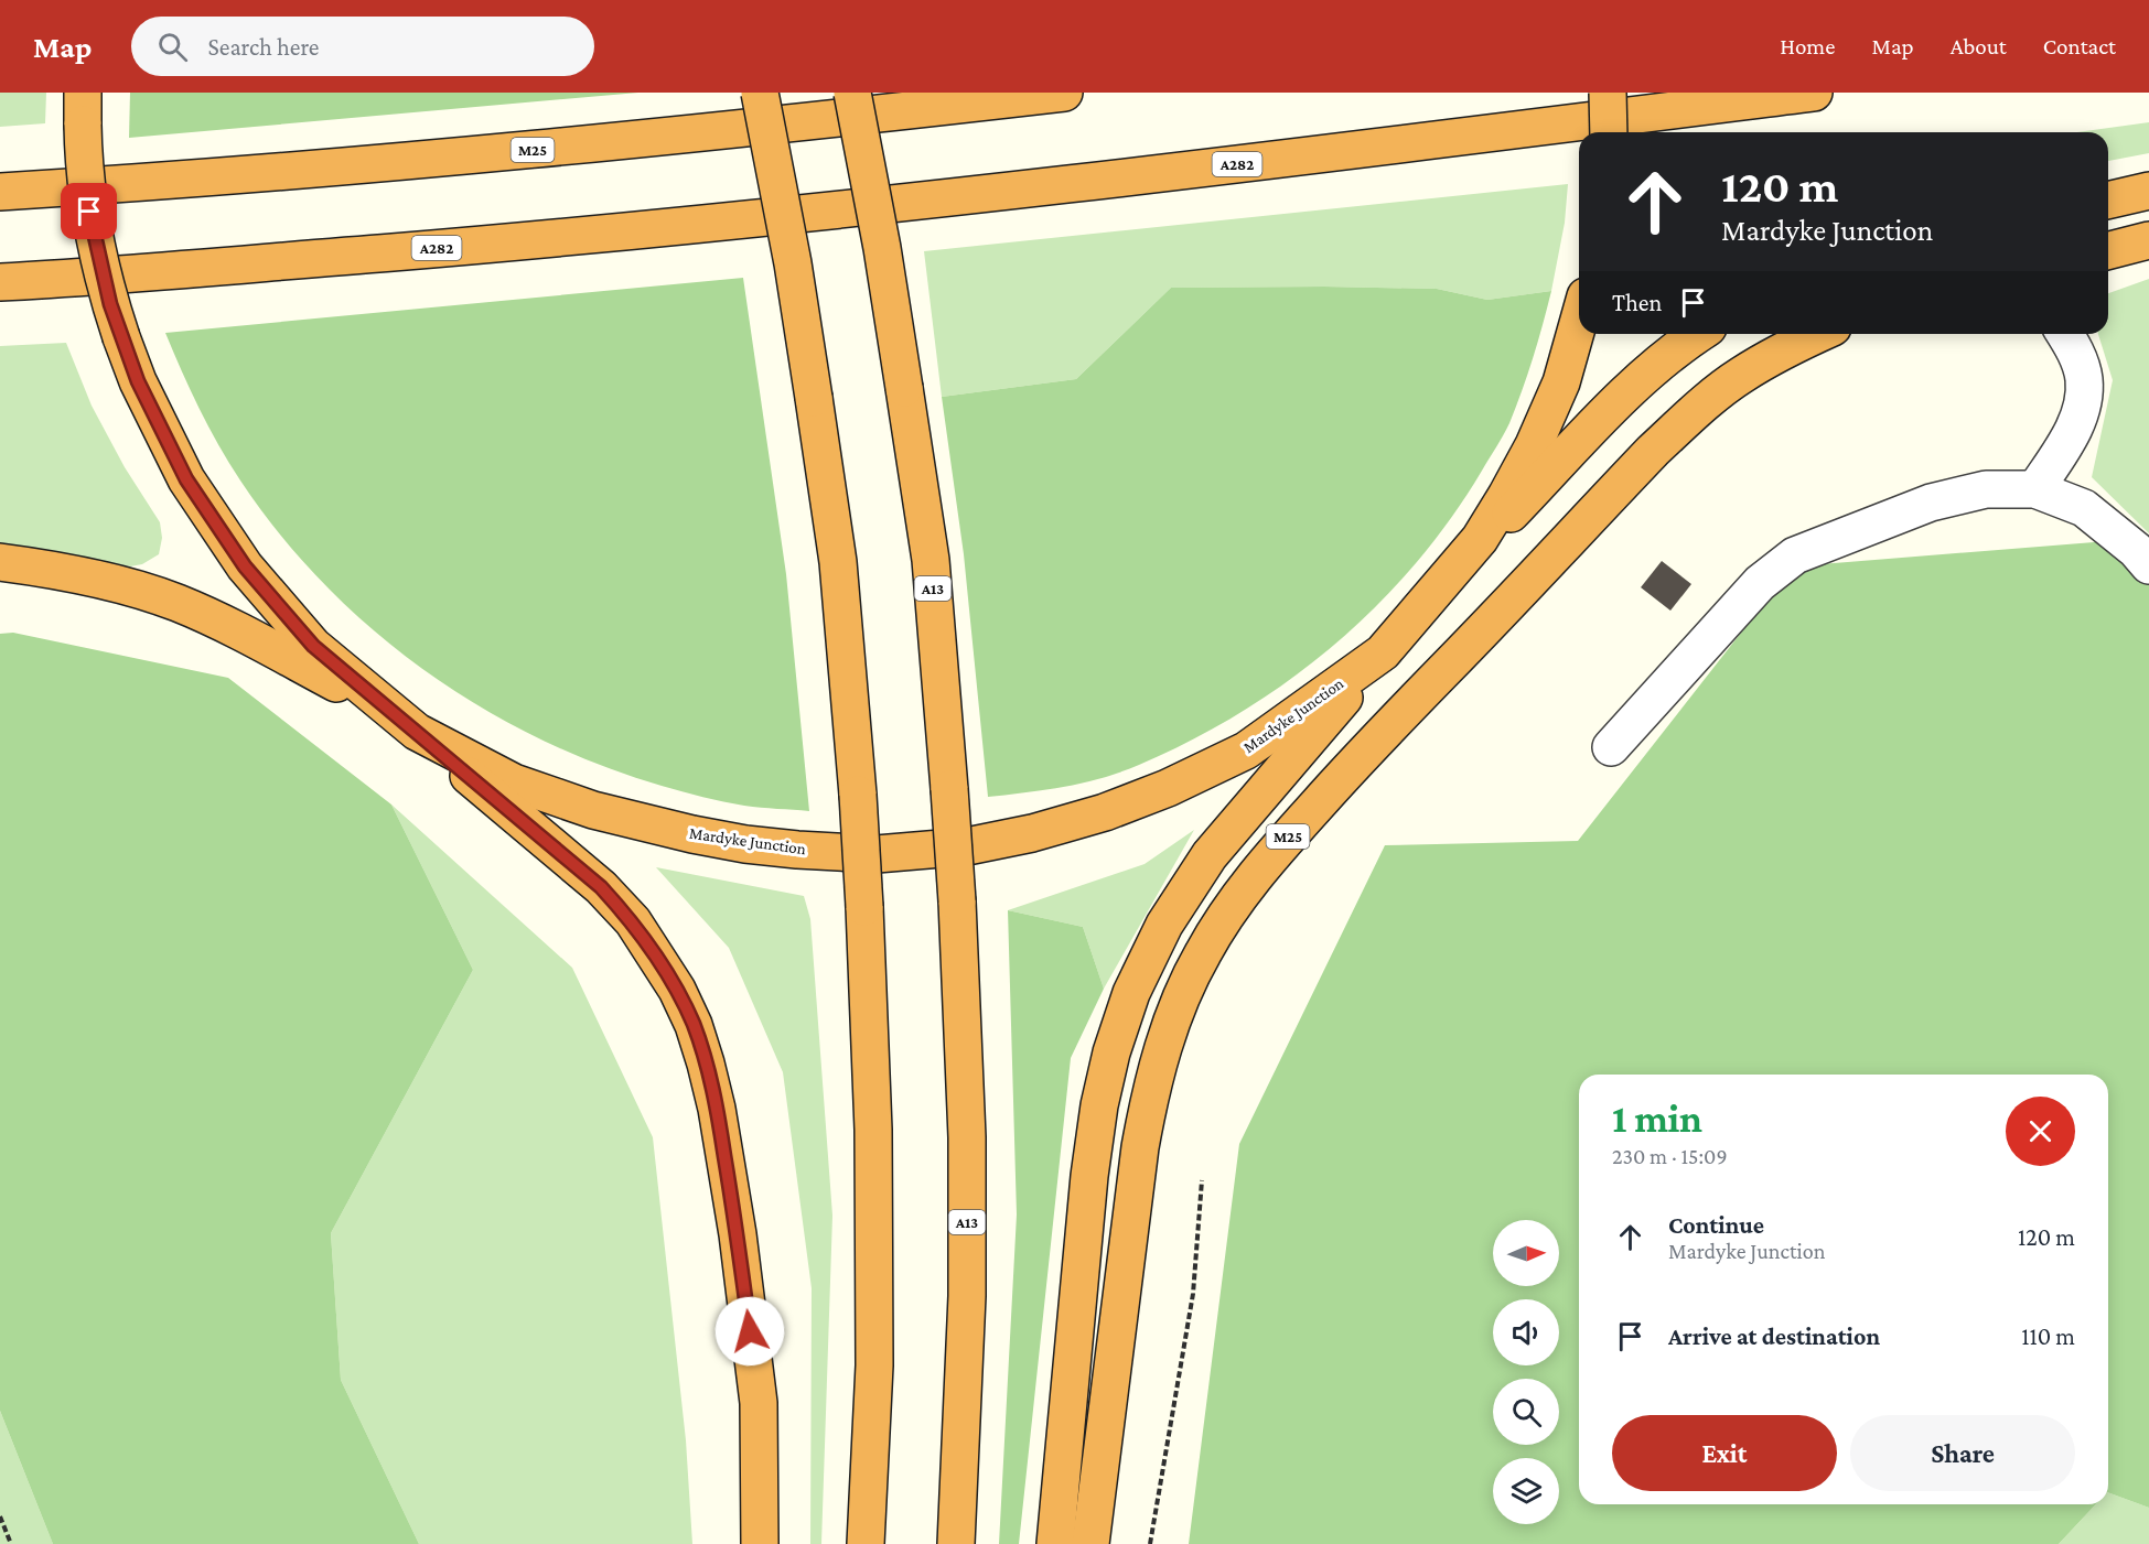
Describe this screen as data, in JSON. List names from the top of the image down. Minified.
{"streets":{"highway":["M25","A282","A13","Mardyke Junction"]},"north":"right","page":{"header":"Map","search":"Search here","nav":["Home","Map","About","Contact"],"turn":["120 m","Mardyke Junction"],"then":"Then","heading":["1 min","230 m · 15:09"],"list":[{"name":"Continue","note":"Mardyke Junction","value":"120 m"},{"name":"Arrive at destination","value":"110 m"}],"buttons":["Exit","Share"]}}
